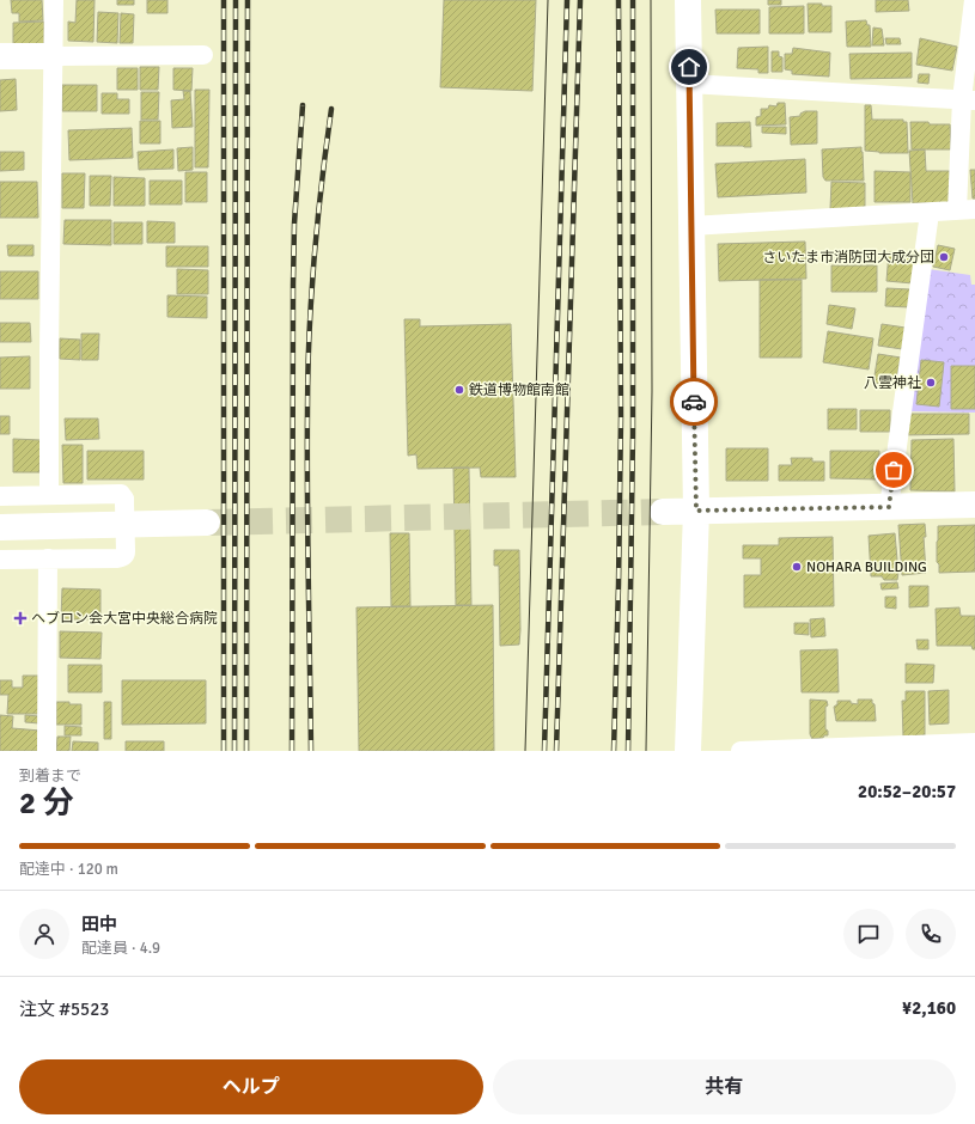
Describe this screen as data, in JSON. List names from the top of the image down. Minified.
{"places":{"other":["さいたま市消防団大成分団","八雲神社","鉄道博物館南館","NOHARA BUILDING"],"health":["ヘブロン会大宮中央総合病院"]},"page":{"heading":["2 分","到着まで","20:52–20:57"],"panel":["田中","配達員 · 4.9","注文 #5523","¥2,160"],"bar":"配達中 · 120 m","buttons":["ヘルプ","共有"]}}
